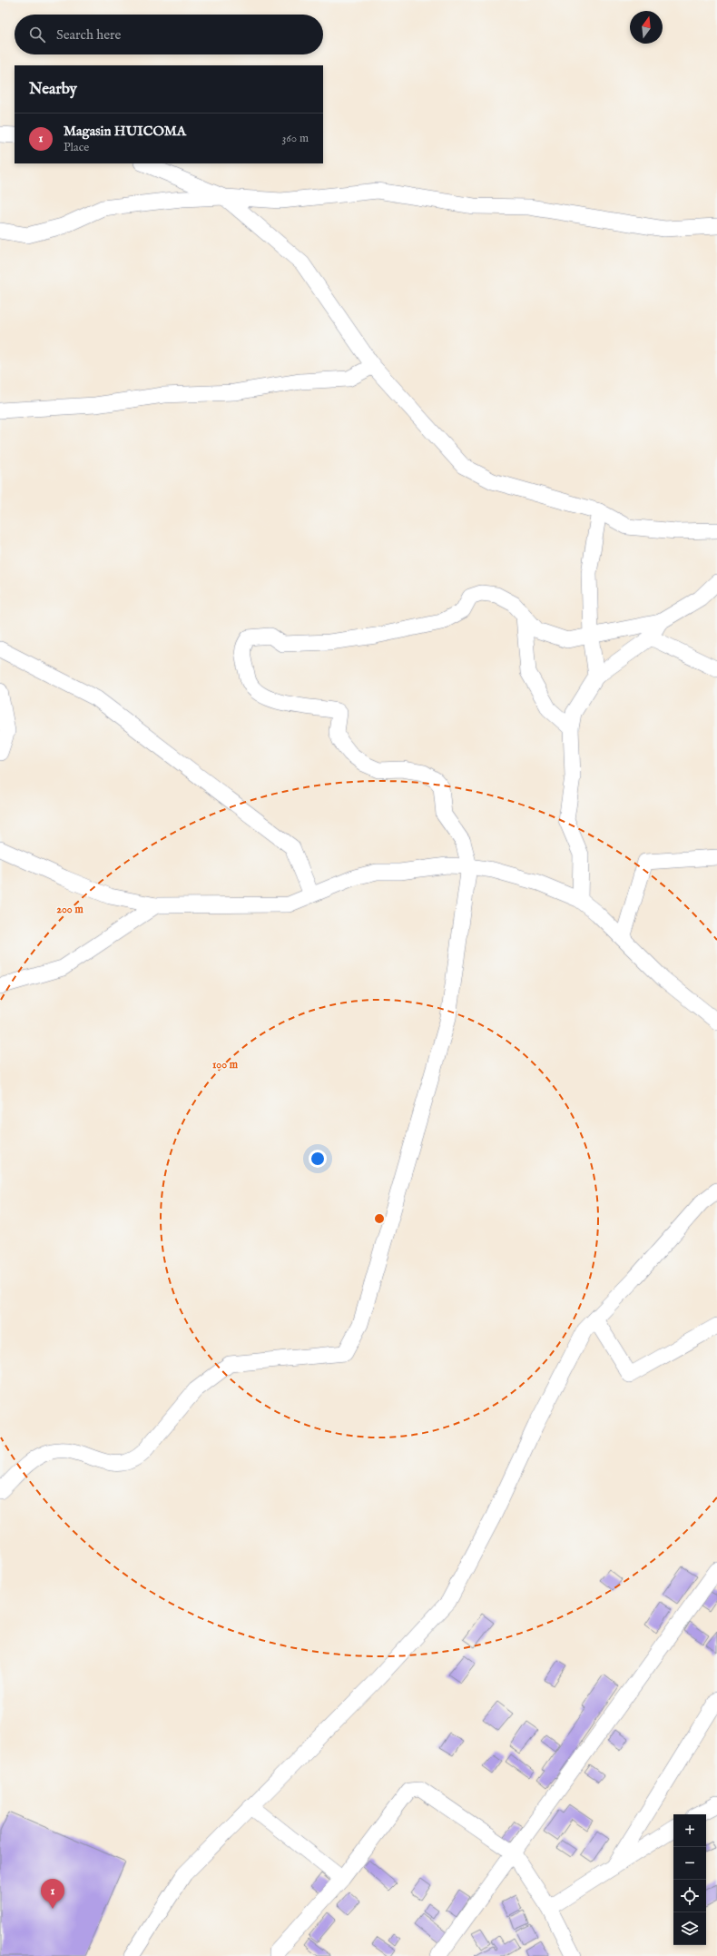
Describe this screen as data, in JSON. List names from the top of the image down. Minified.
{"north":"top","page":{"search":"Search here","heading":"Nearby","list":[{"mark":"1","name":"Magasin HUICOMA","note":"Place","value":"360 m"}],"map_buttons":["+","−"],"pins":"1"},"rings":["200 m","100 m"]}
